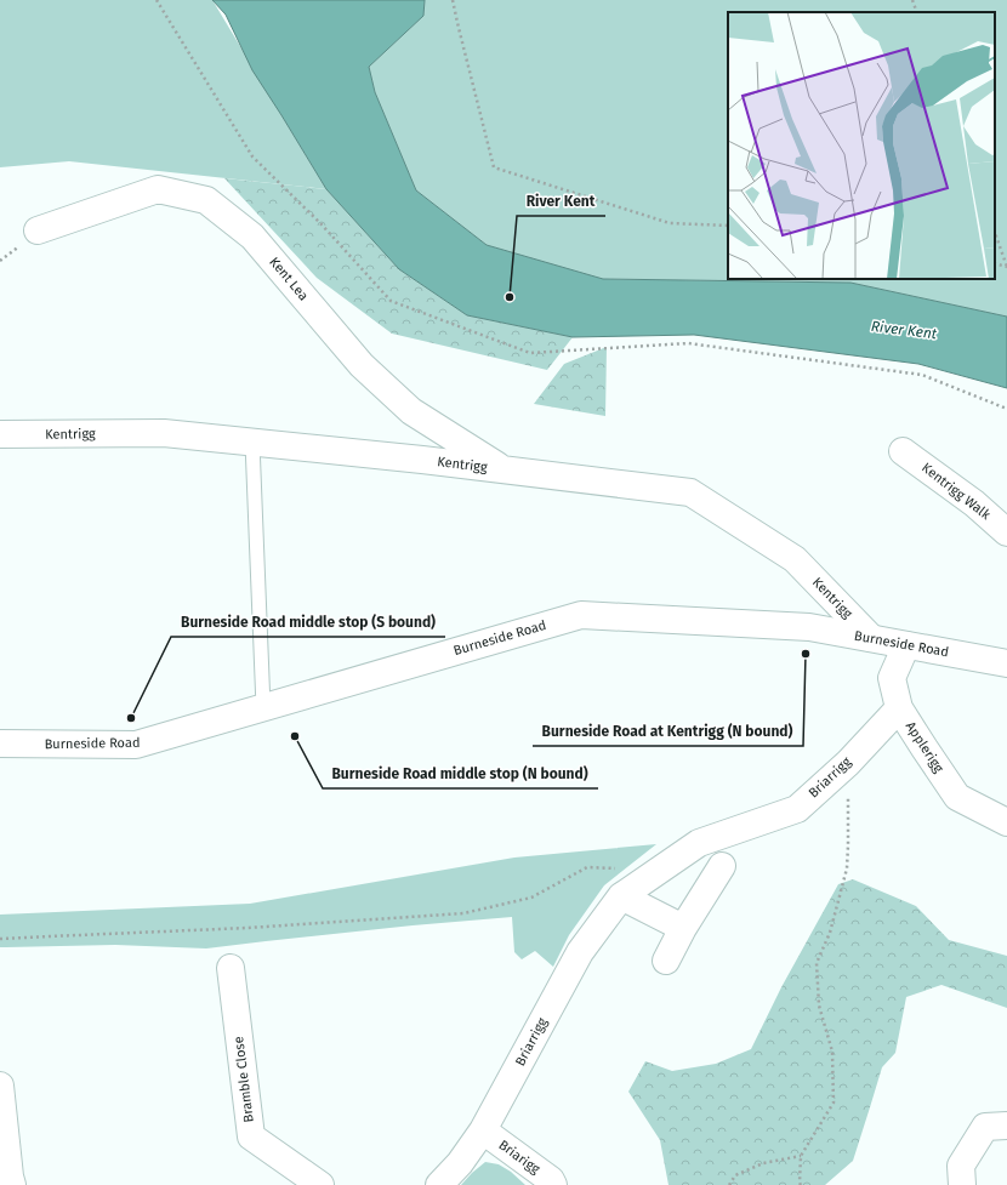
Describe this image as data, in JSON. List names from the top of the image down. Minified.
{"streets":{"street":["Kent Lea","Kentrigg","Kentrigg Walk","Burneside Road","Applerigg","Briarrigg","Bramble Close","Briarigg"]},"crossings":[["Kent Lea","Kentrigg"],["Kentrigg","Burneside Road"],["Burneside Road","Applerigg"],["Applerigg","Briarrigg"],["Briarrigg","Briarigg"]],"water":["River Kent"],"places":["River Kent","Burneside Road at Kentrigg (N bound)","Burneside Road middle stop (S bound)","Burneside Road middle stop (N bound)"]}
